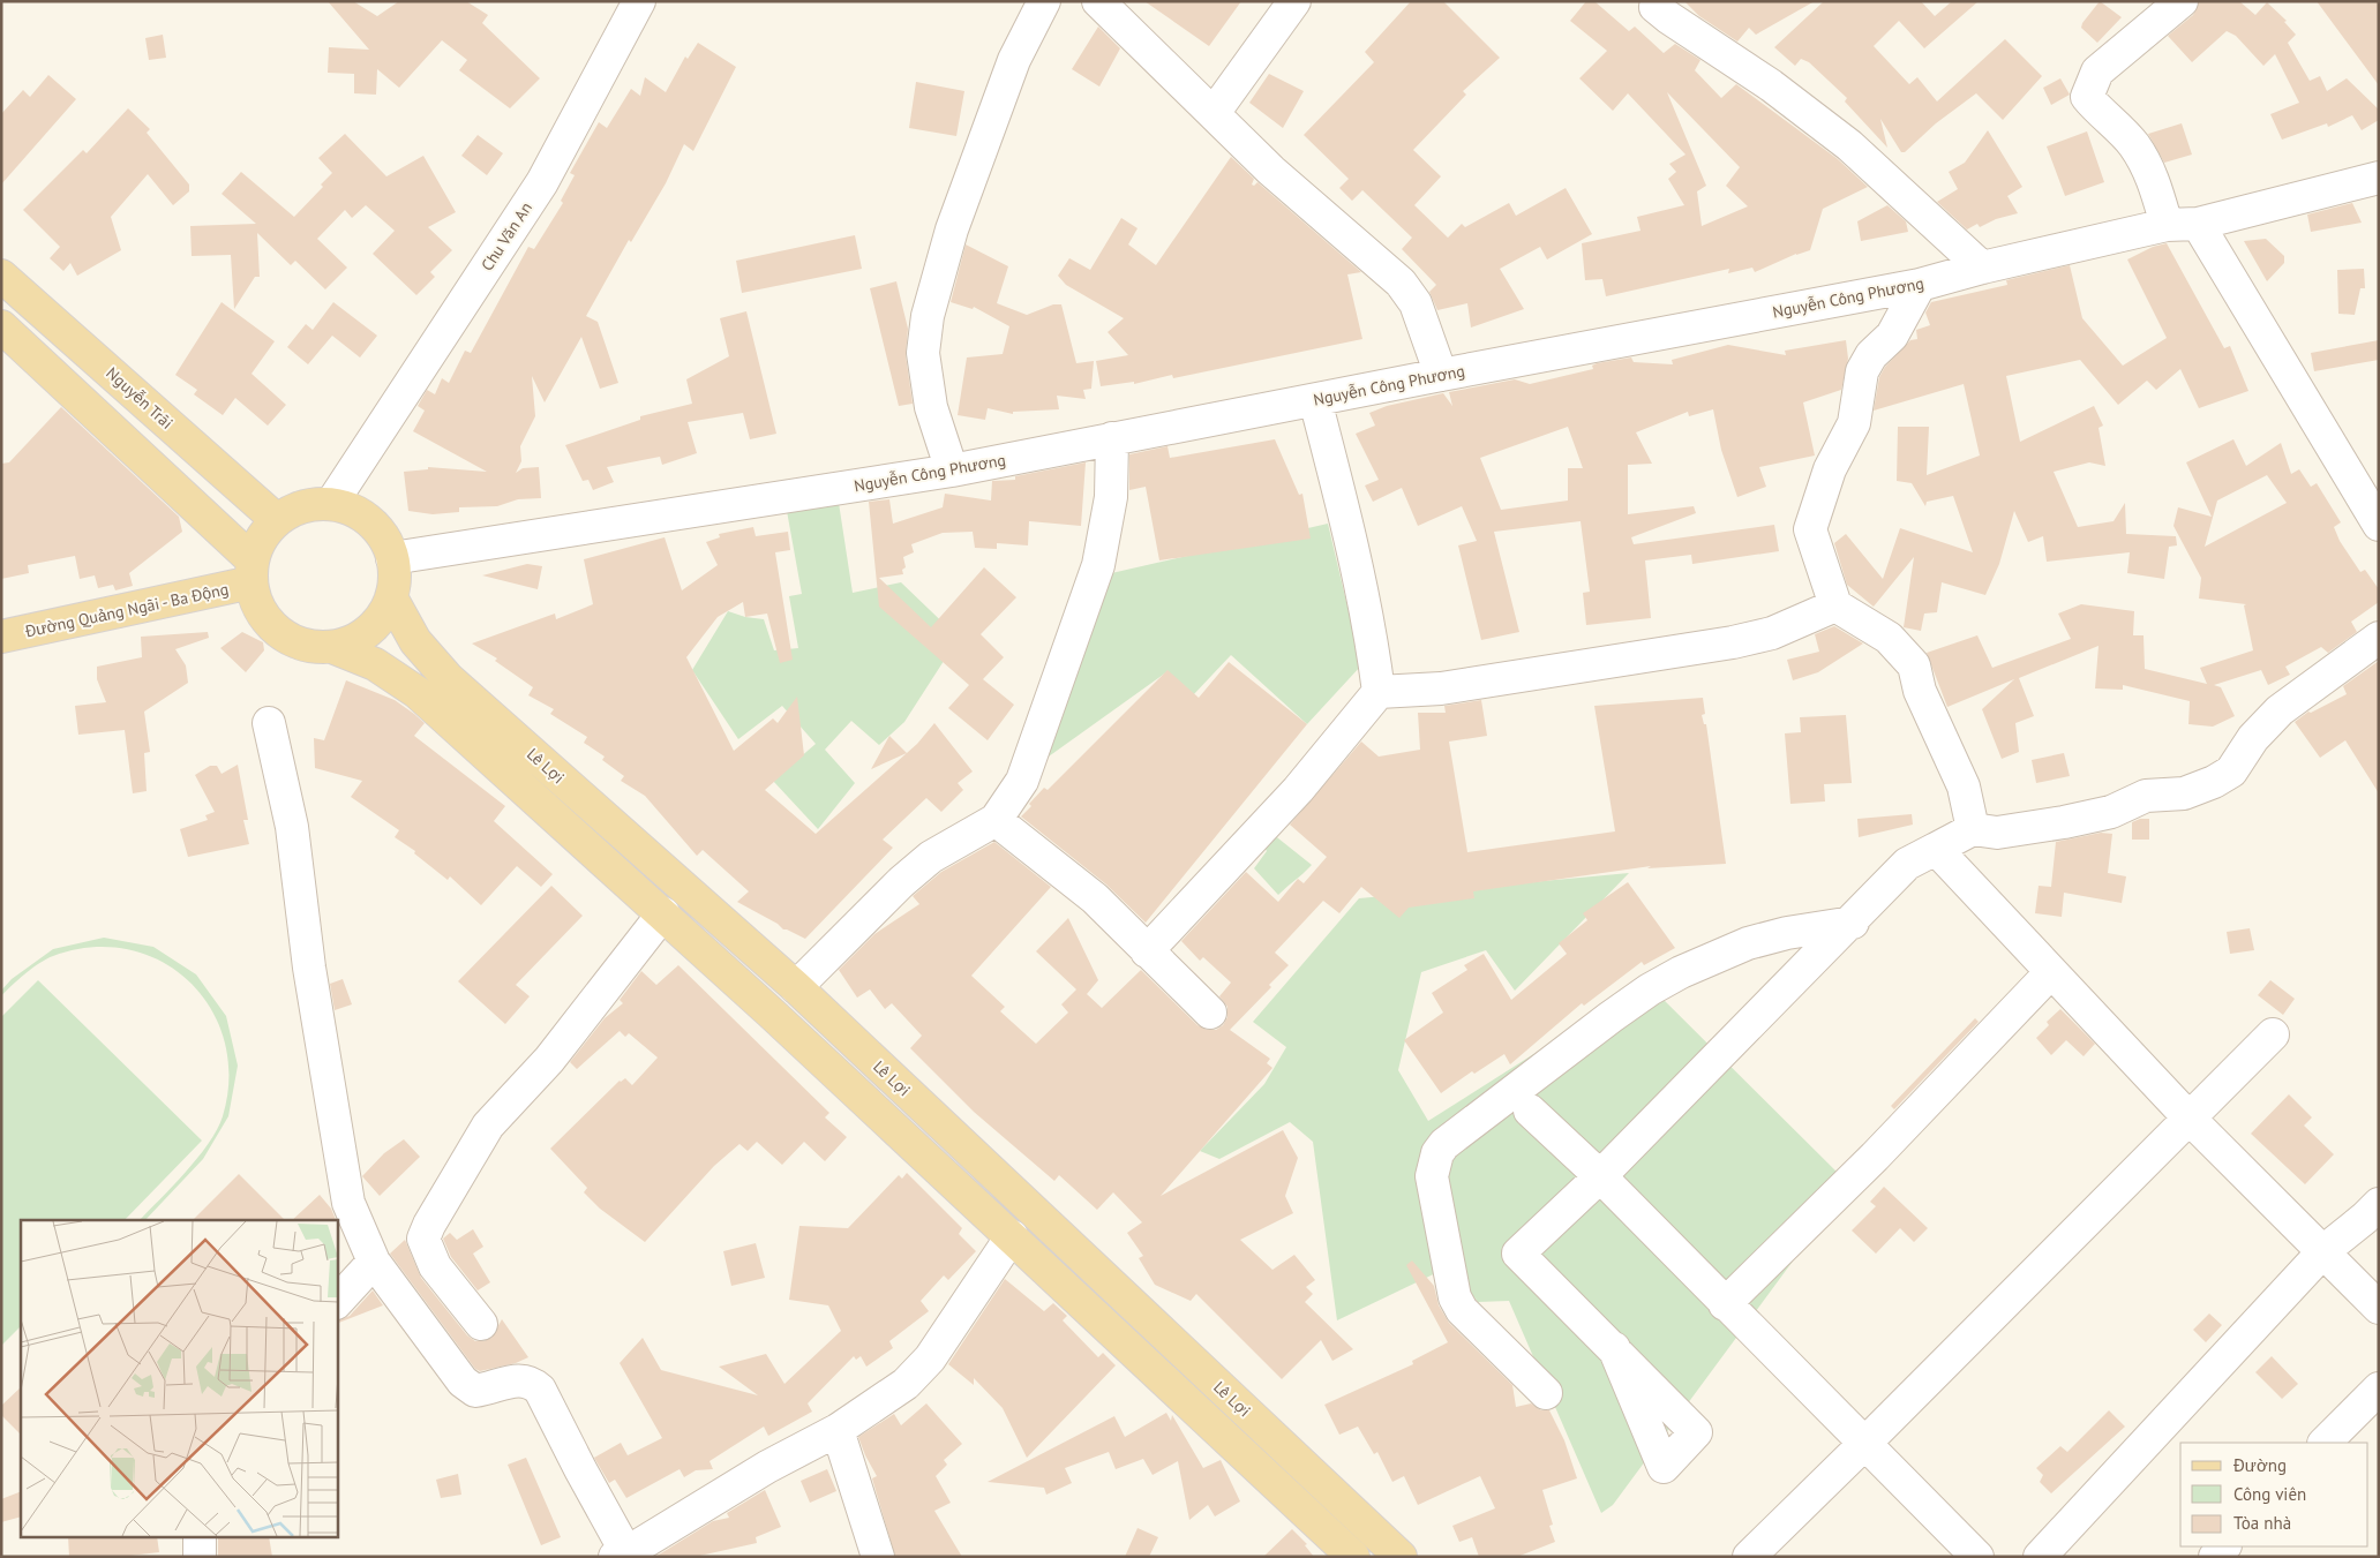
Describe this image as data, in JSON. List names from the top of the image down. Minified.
{"streets":{"main road":["Nguyễn Trãi","Đường Quảng Ngãi - Ba Động","Lê Lợi"],"street":["Chu Văn An","Nguyễn Công Phương"]},"crossings":[["Chu Văn An","Nguyễn Công Phương"],["Chu Văn An","Nguyễn Trãi"],["Chu Văn An","Đường Quảng Ngãi - Ba Động"],["Chu Văn An","Lê Lợi"],["Nguyễn Công Phương","Nguyễn Trãi"],["Nguyễn Công Phương","Đường Quảng Ngãi - Ba Động"],["Nguyễn Công Phương","Lê Lợi"],["Nguyễn Trãi","Đường Quảng Ngãi - Ba Động"],["Nguyễn Trãi","Lê Lợi"],["Đường Quảng Ngãi - Ba Động","Lê Lợi"]],"legend":["Đường","Công viên","Tòa nhà"]}
